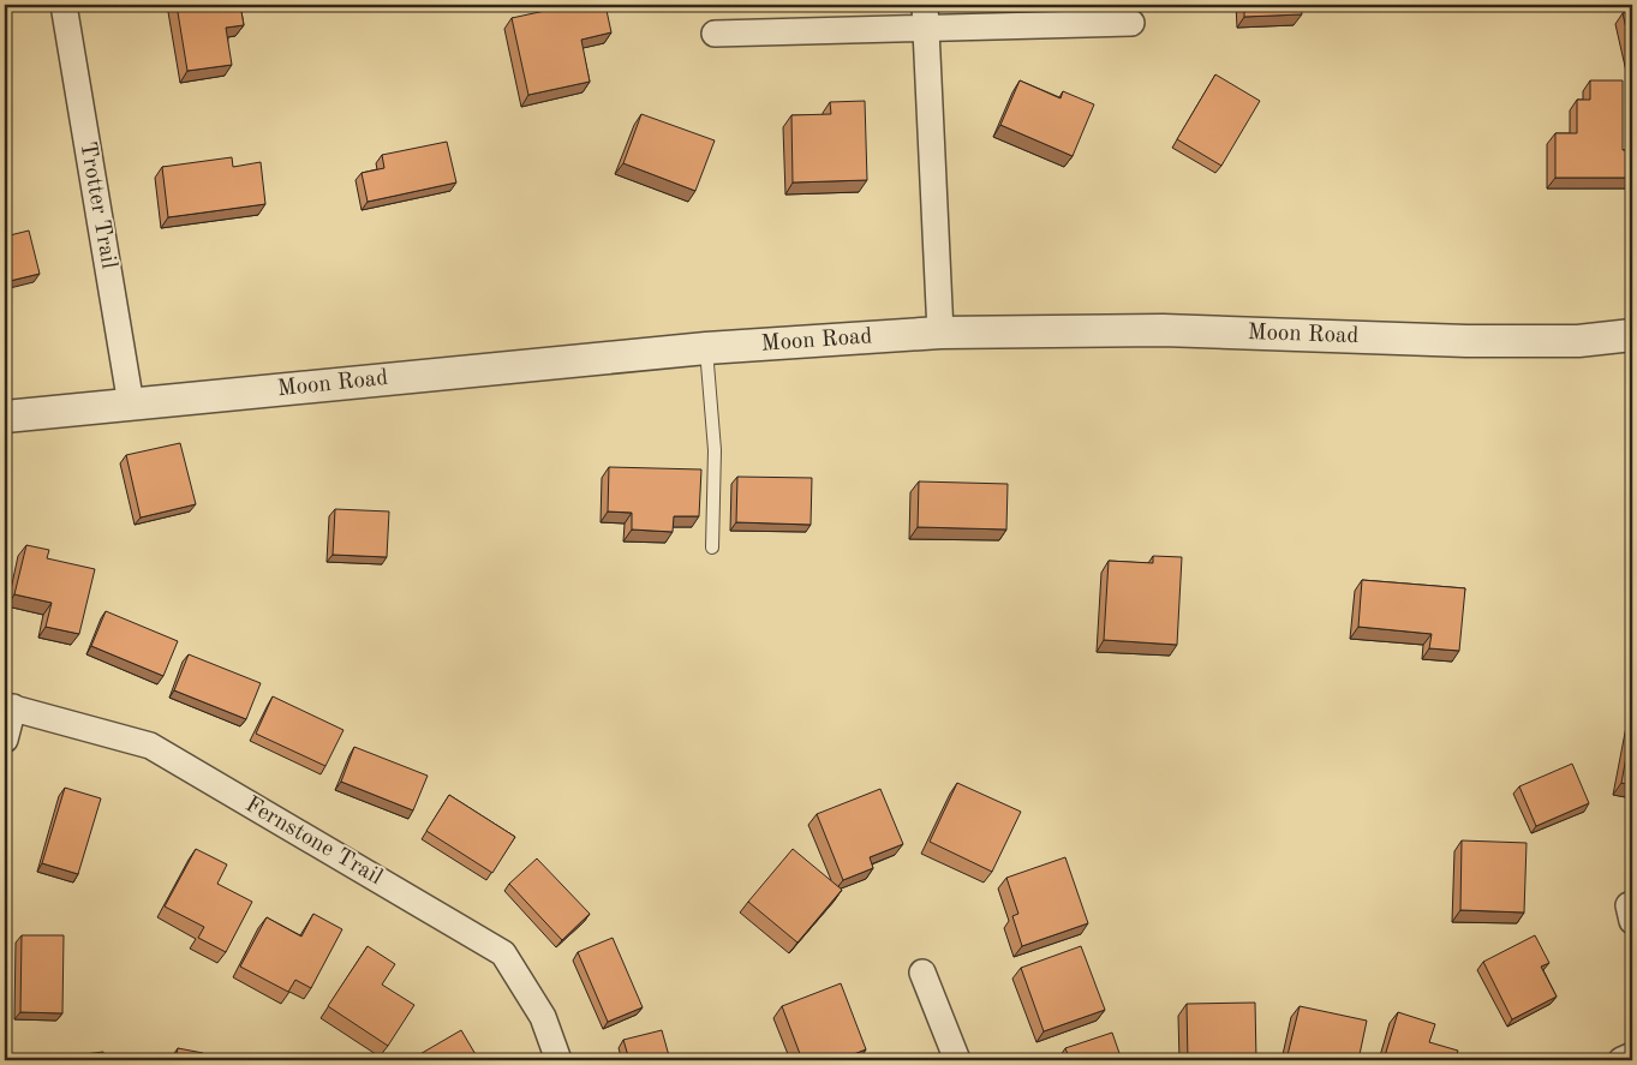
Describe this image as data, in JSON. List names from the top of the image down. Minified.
{"streets":{"street":["Trotter Trail","Moon Road","Fernstone Trail"]},"crossings":[["Trotter Trail","Moon Road"]]}
